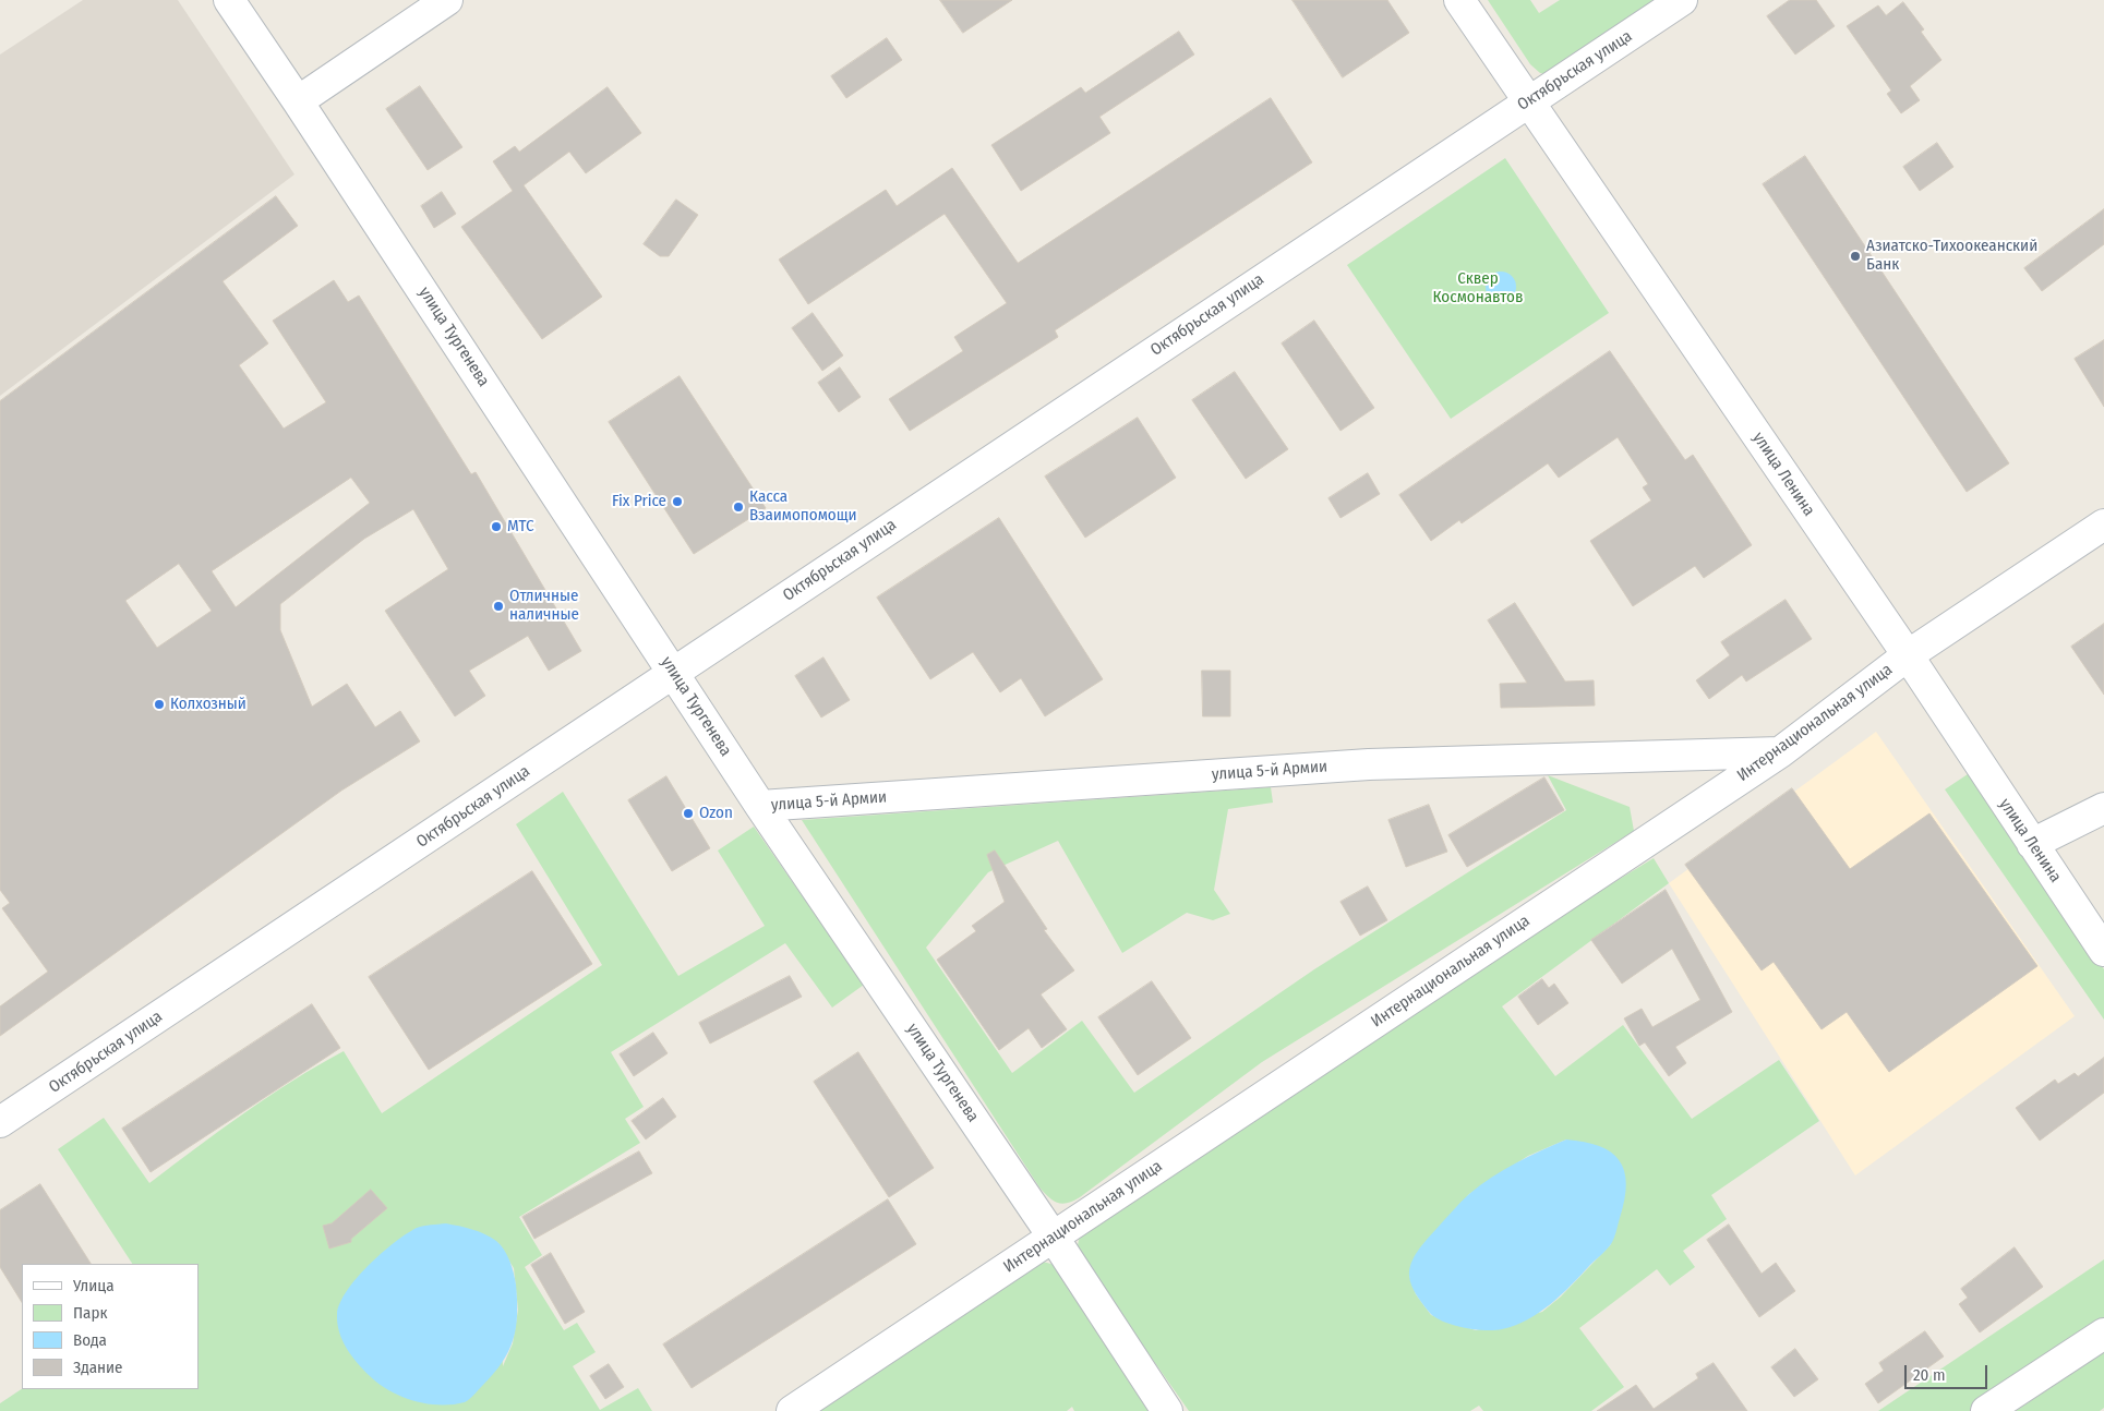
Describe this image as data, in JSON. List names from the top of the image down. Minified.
{"streets":{"street":["Октябрьская улица","улица Тургенева","улица Ленина","Интернациональная улица","улица 5-й Армии"]},"crossings":[["Октябрьская улица","улица Тургенева"],["Октябрьская улица","улица Ленина"],["улица Тургенева","Интернациональная улица"],["улица Тургенева","улица 5-й Армии"],["улица Ленина","Интернациональная улица"],["Интернациональная улица","улица 5-й Армии"]],"parks":["Сквер Космонавтов"],"places":["Азиатско-Тихоокеанский Банк","Fix Price","Касса Взаимопомощи","МТС","Отличные наличные","Колхозный","Ozon"],"legend":["Улица","Парк","Вода","Здание"],"scale_bar":"20 m"}
